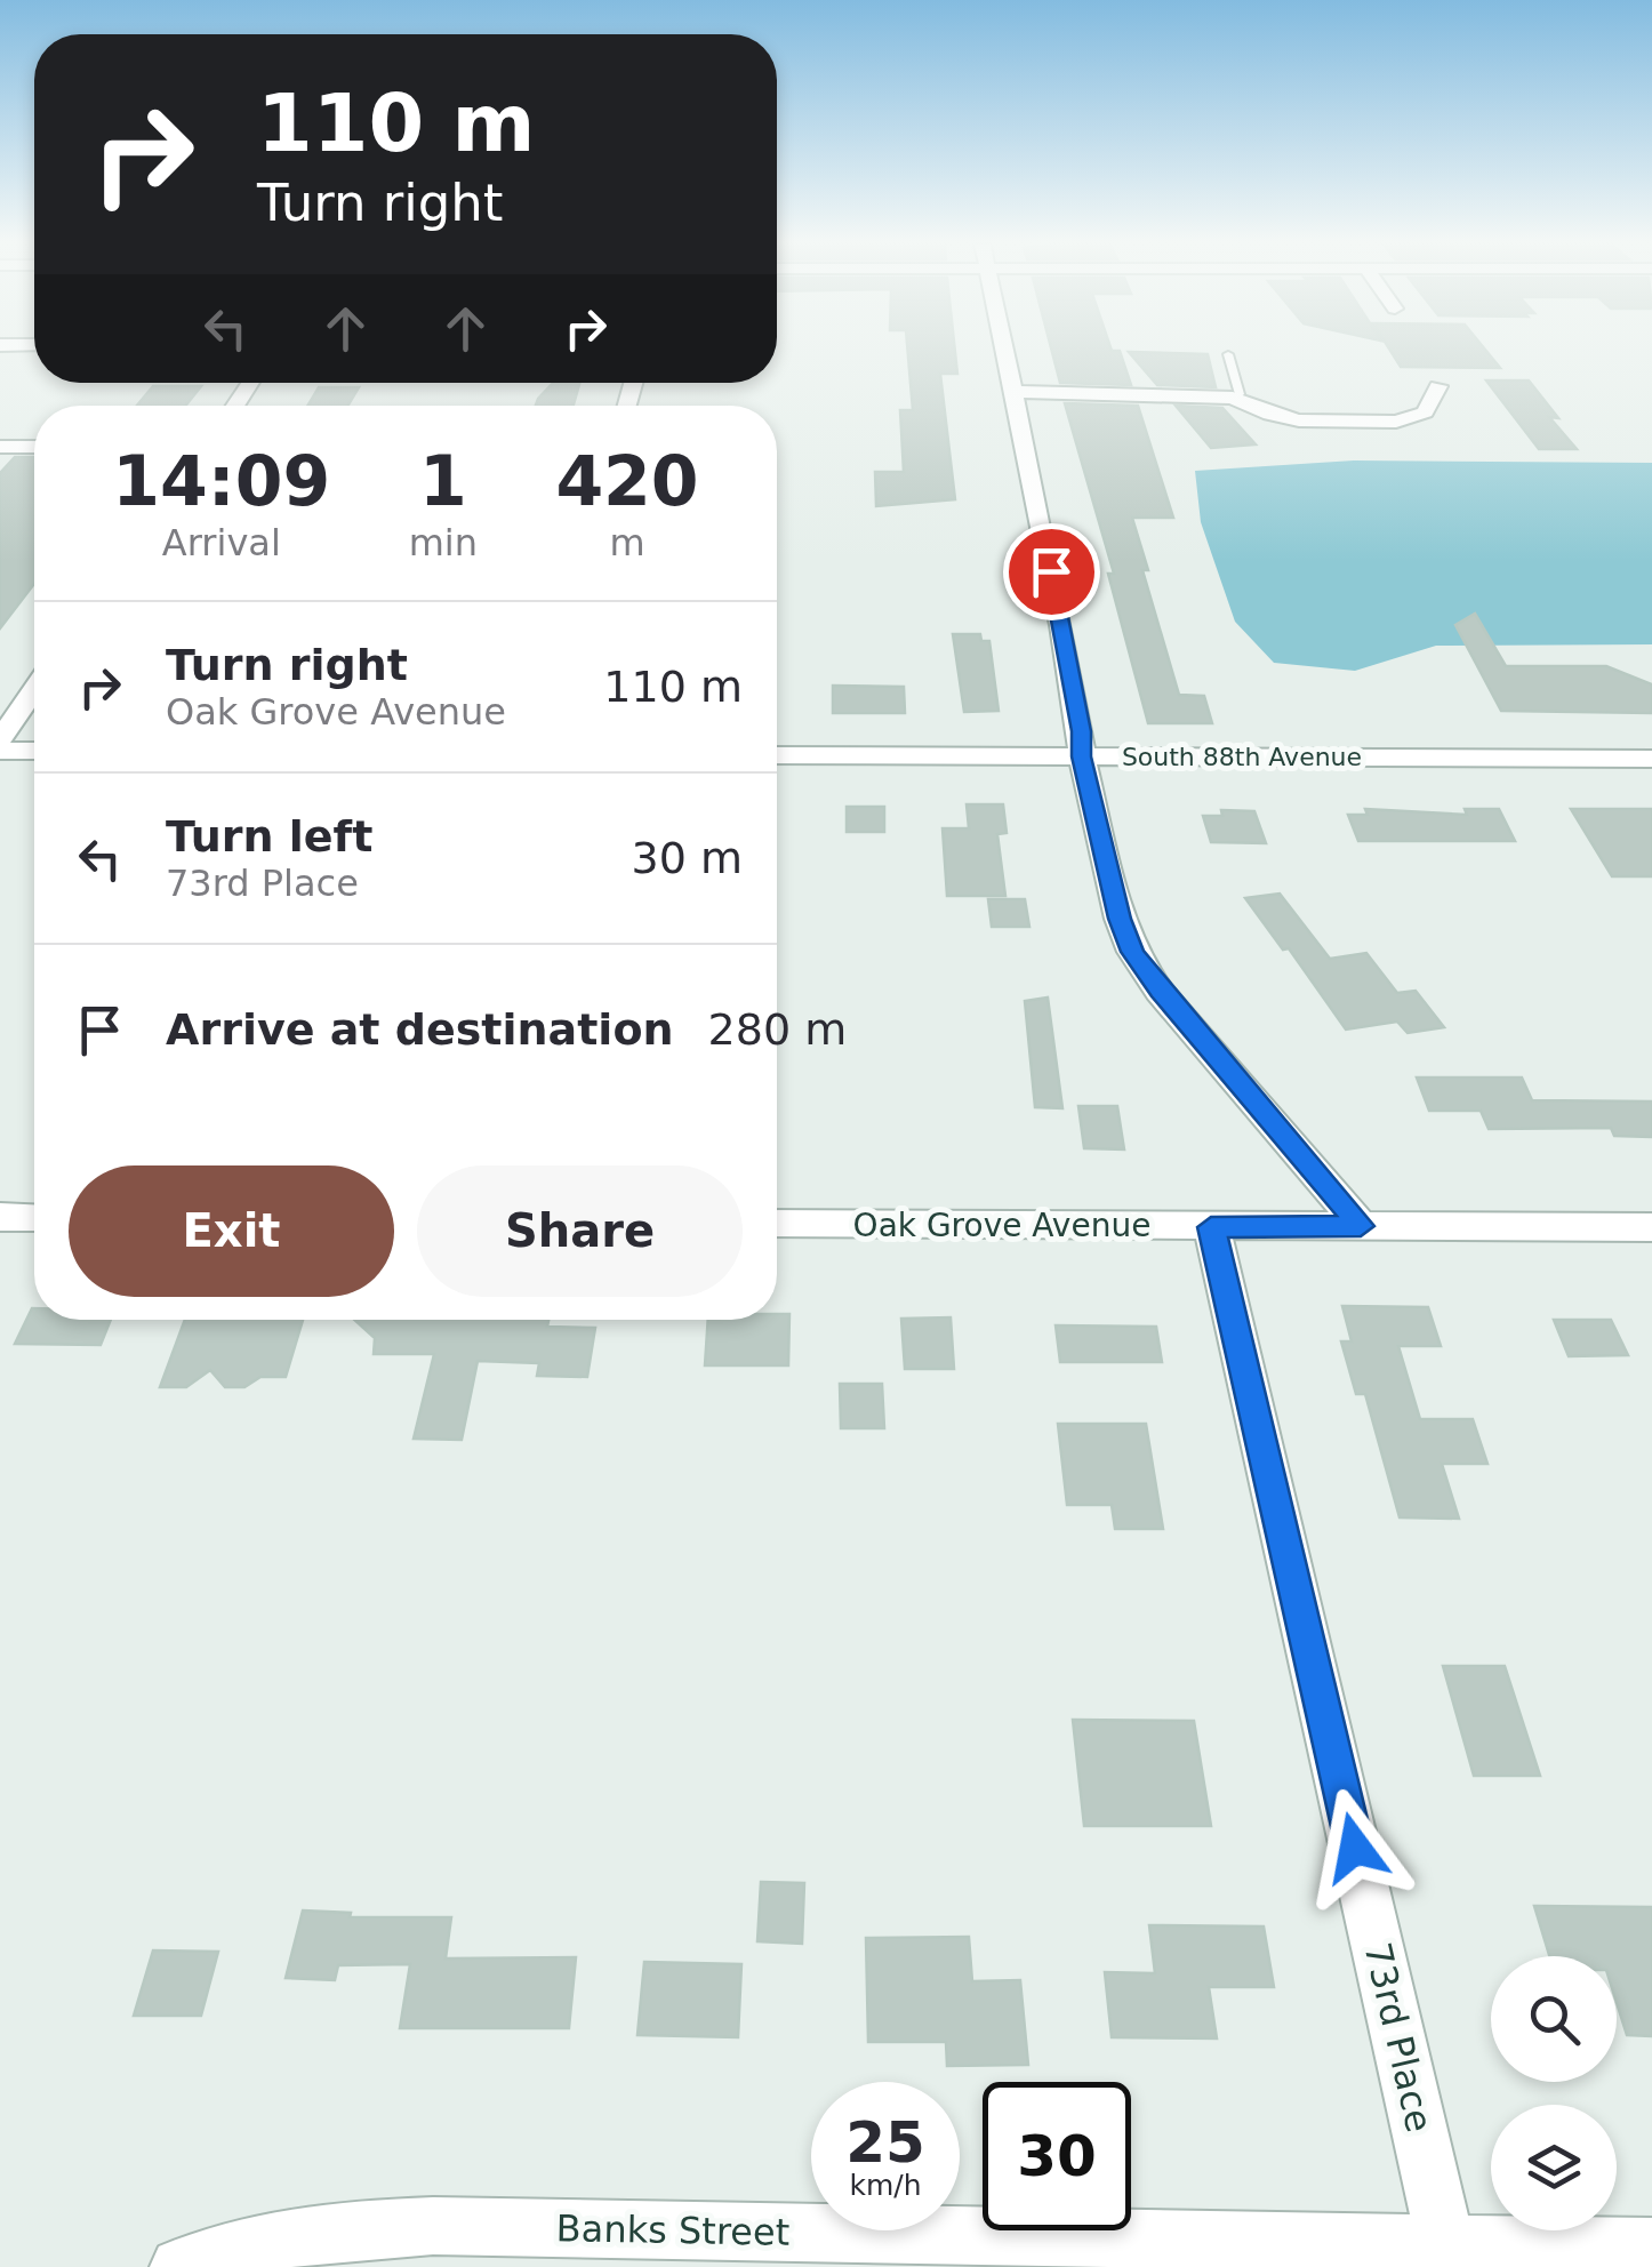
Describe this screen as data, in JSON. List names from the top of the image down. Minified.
{"streets":{"street":["South 88th Avenue","Oak Grove Avenue","73rd Place","Banks Street"]},"crossings":[["Oak Grove Avenue","73rd Place"],["73rd Place","Banks Street"]],"page":{"turn":["110 m","Turn right"],"eta":["14:09","Arrival","1","min","420","m"],"list":[{"name":"Turn right","note":"Oak Grove Avenue","value":"110 m"},{"name":"Turn left","note":"73rd Place","value":"30 m"},{"name":"Arrive at destination","value":"280 m"}],"buttons":["Exit","Share"],"speed":"25 km/h","limit":"30"}}
